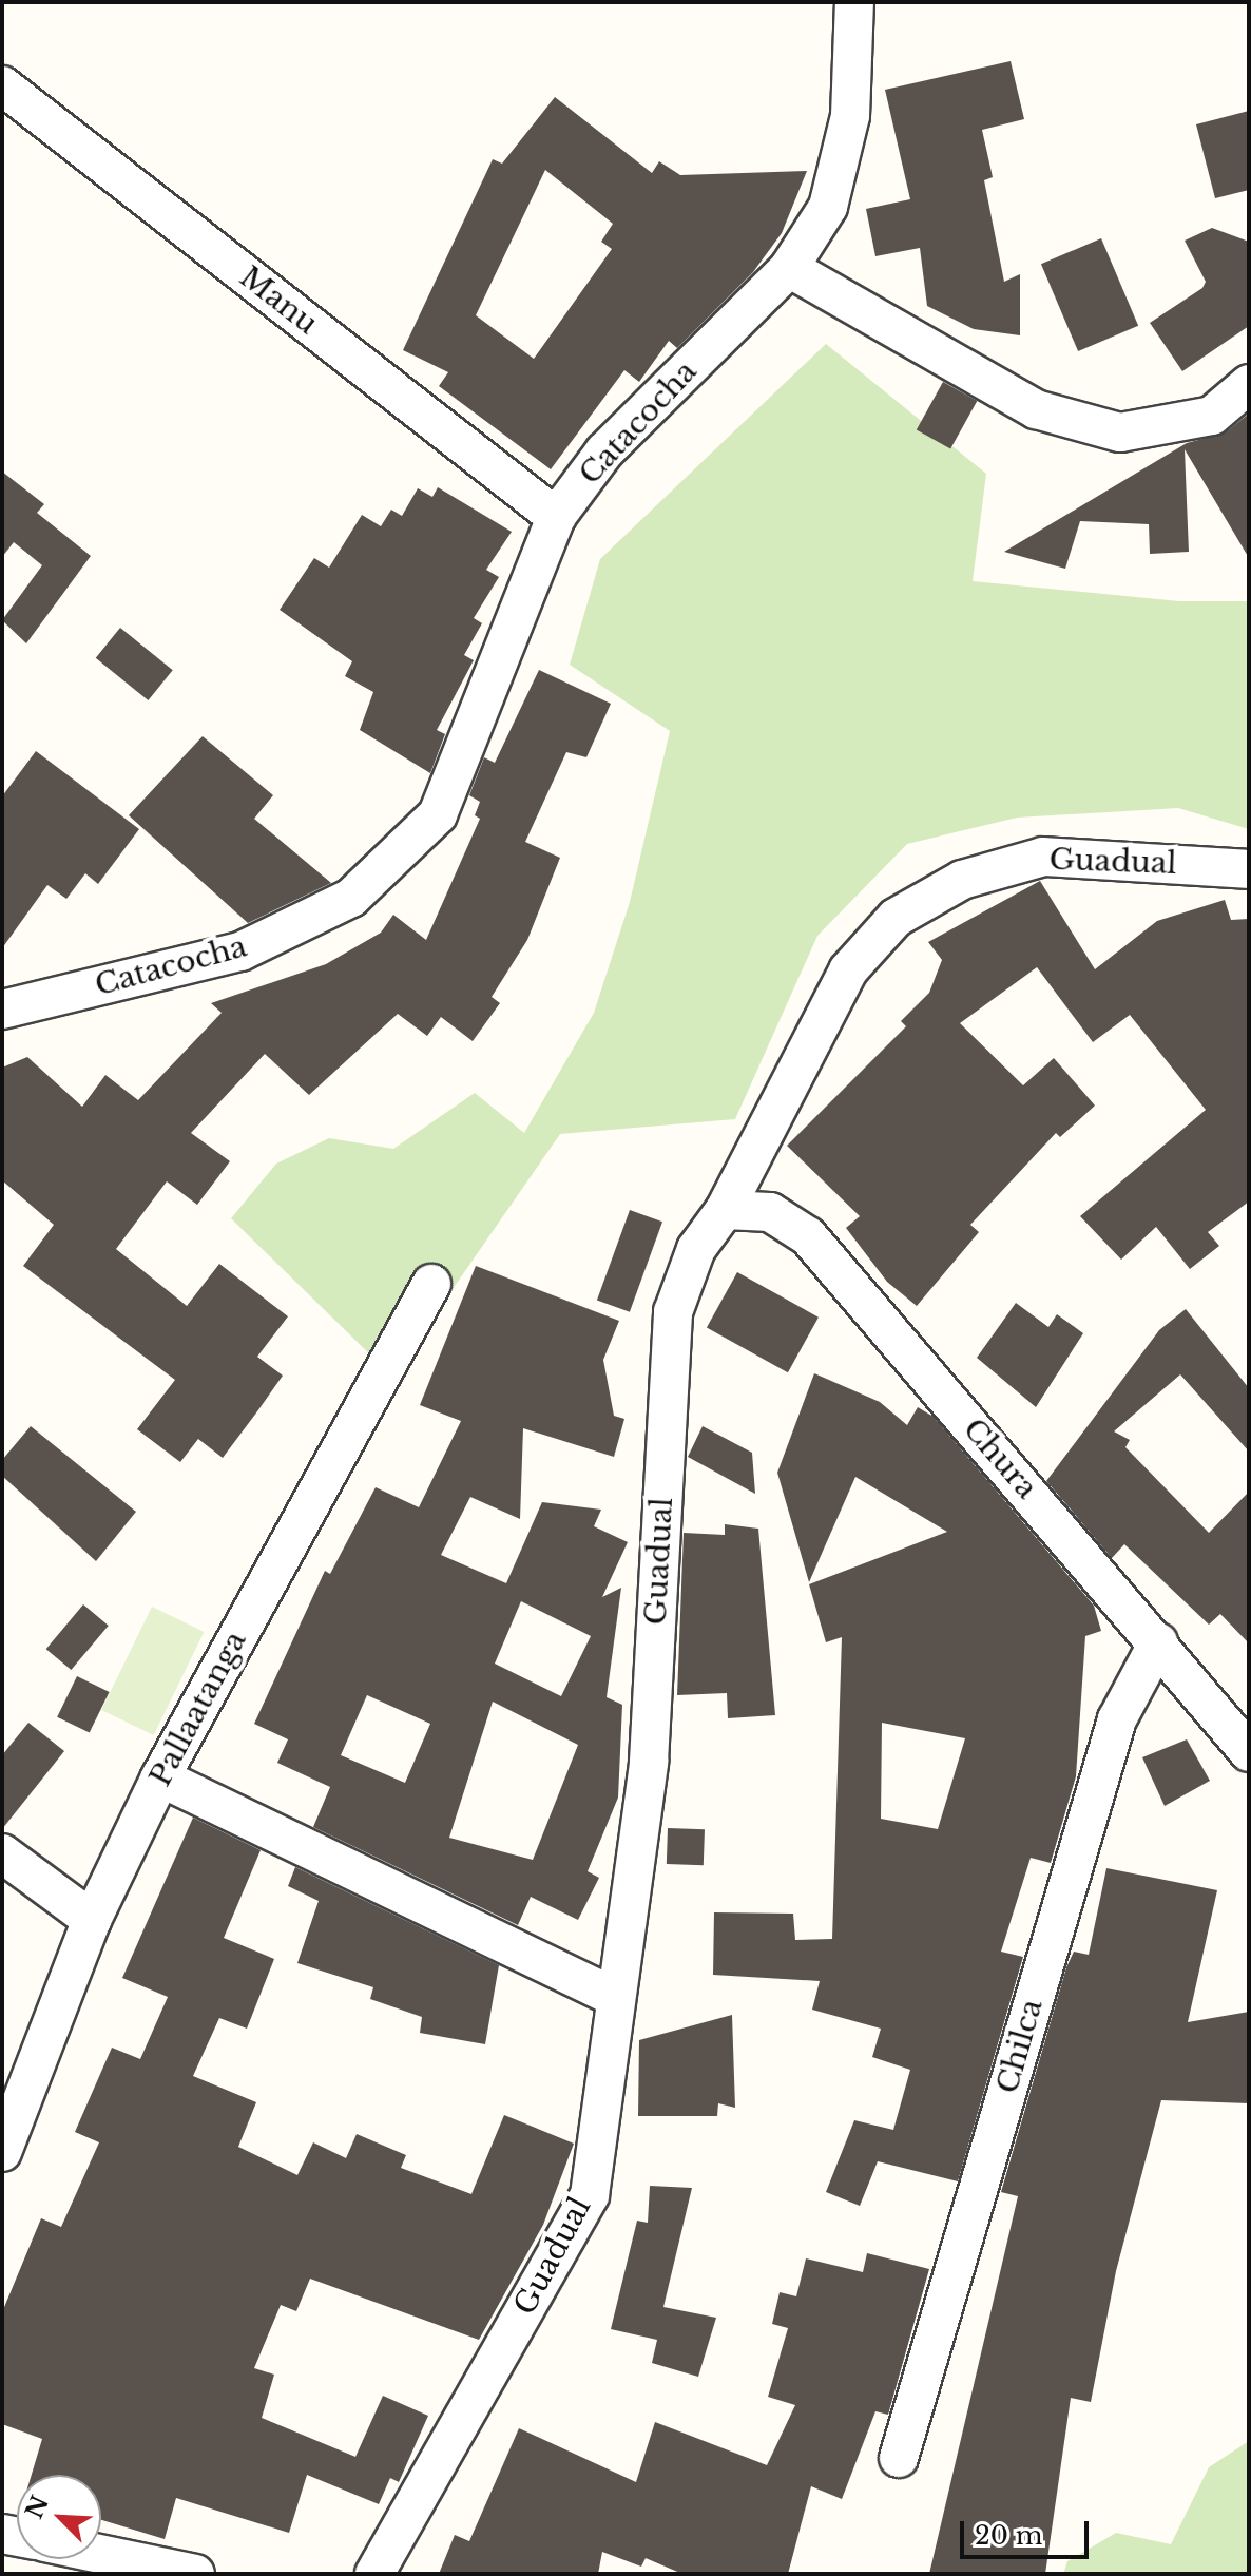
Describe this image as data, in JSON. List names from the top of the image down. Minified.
{"streets":{"street":["Manu","Catacocha","Guadual","Chura","Pallaatanga","Chilca"]},"crossings":[["Manu","Catacocha"],["Guadual","Chura"],["Chura","Chilca"]],"scale_bar":"20 m","north":"top left"}
